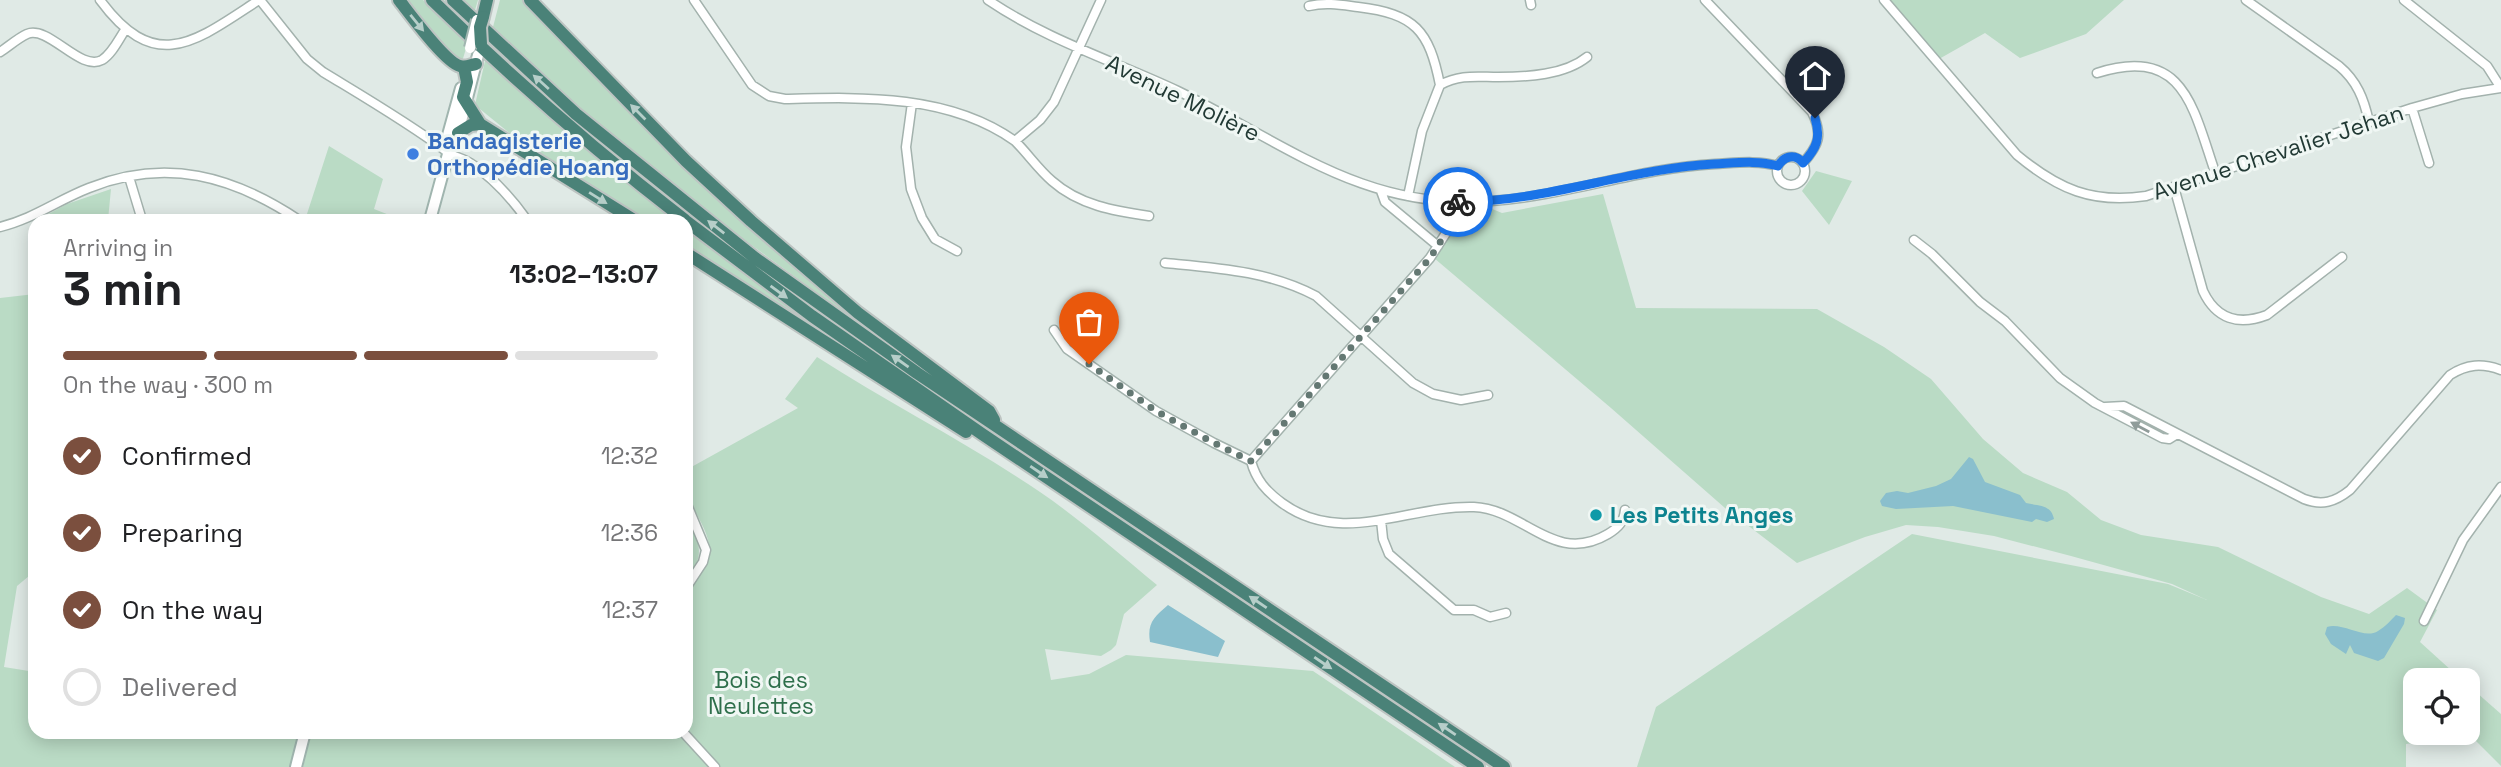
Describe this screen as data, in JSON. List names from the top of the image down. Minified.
{"streets":{"street":["Avenue Molière","Avenue Chevalier Jehan"]},"parks":["Bois des Neulettes"],"places":["Bandagisterie Orthopédie Hoang","Les Petits Anges"],"page":{"heading":["3 min","Arriving in","13:02–13:07"],"bar":"On the way · 300 m","list":[["Confirmed","12:32"],["Preparing","12:36"],["On the way","12:37"],"Delivered"]}}
